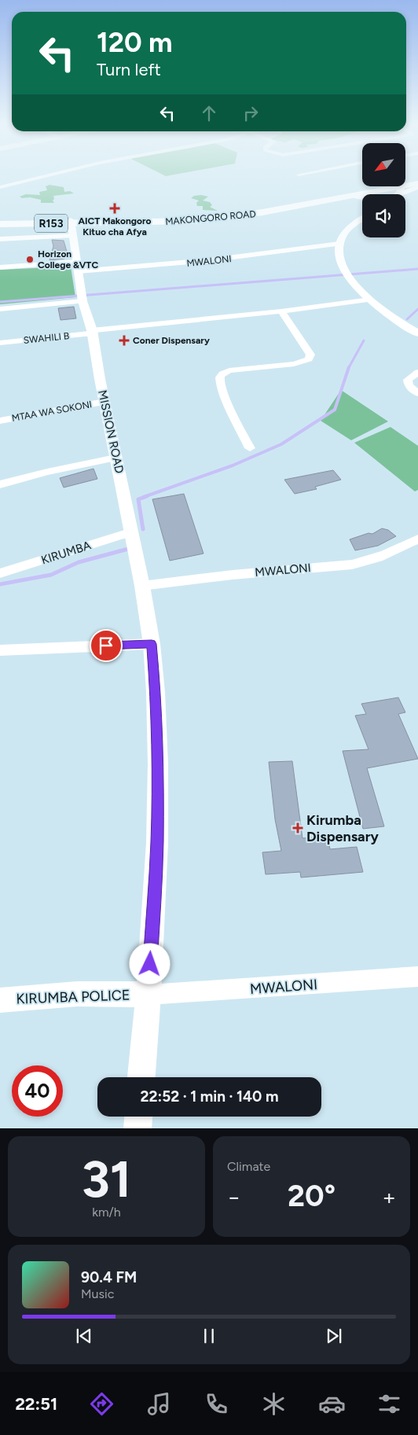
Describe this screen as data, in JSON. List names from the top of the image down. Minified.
{"streets":{"main road":["MAKONGORO ROAD","R153"],"street":["MWALONI","SWAHILI B","MTAA WA SOKONI","MISSION ROAD","KIRUMBA","KIRUMBA POLICE"]},"crossings":[["MAKONGORO ROAD","MISSION ROAD"],["MWALONI","MISSION ROAD"],["MWALONI","KIRUMBA POLICE"],["SWAHILI B","MISSION ROAD"],["MTAA WA SOKONI","MISSION ROAD"],["MISSION ROAD","KIRUMBA"]],"places":{"health":["AICT Makongoro Kituo cha Afya","Coner Dispensary","Kirumba Dispensary"],"other":["Horizon College &VTC"]},"north":"bottom left","page":{"turn":["120 m","Turn left"],"limit":"40","trip":"22:52 · 1 min · 140 m","tile":[["31","km/h"],"Climate"],"heat":["−","20°","+"],"song":["90.4 FM","Music"],"tabs":"22:51"}}
